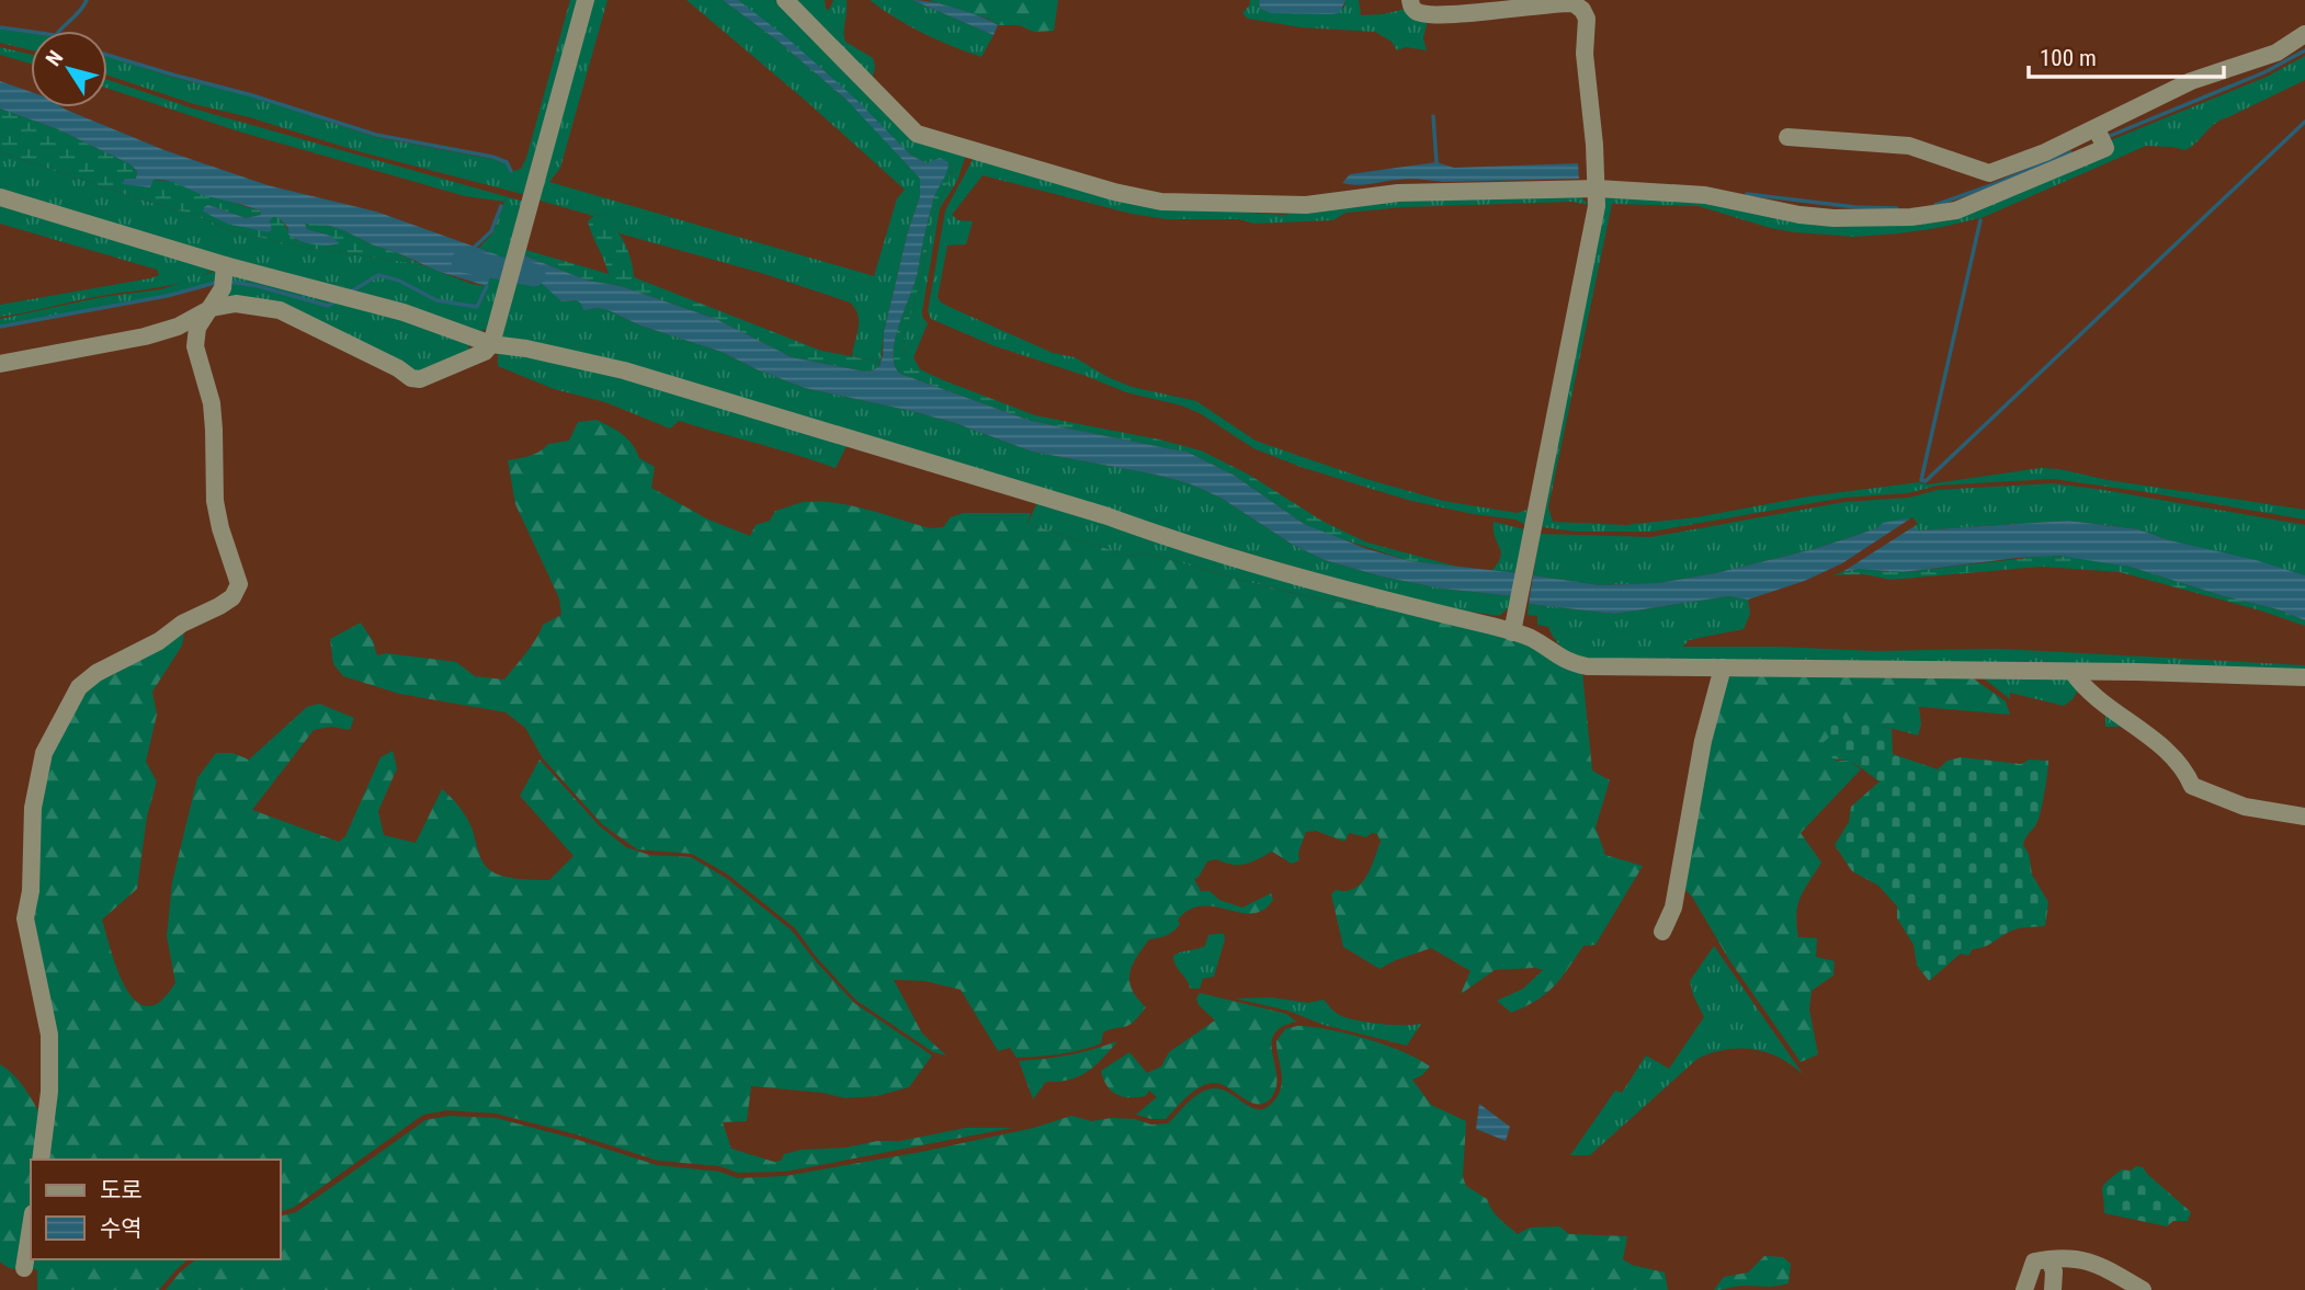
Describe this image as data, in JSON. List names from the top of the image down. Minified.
{"legend":["도로","수역"],"scale_bar":"100 m","north":"top left"}
